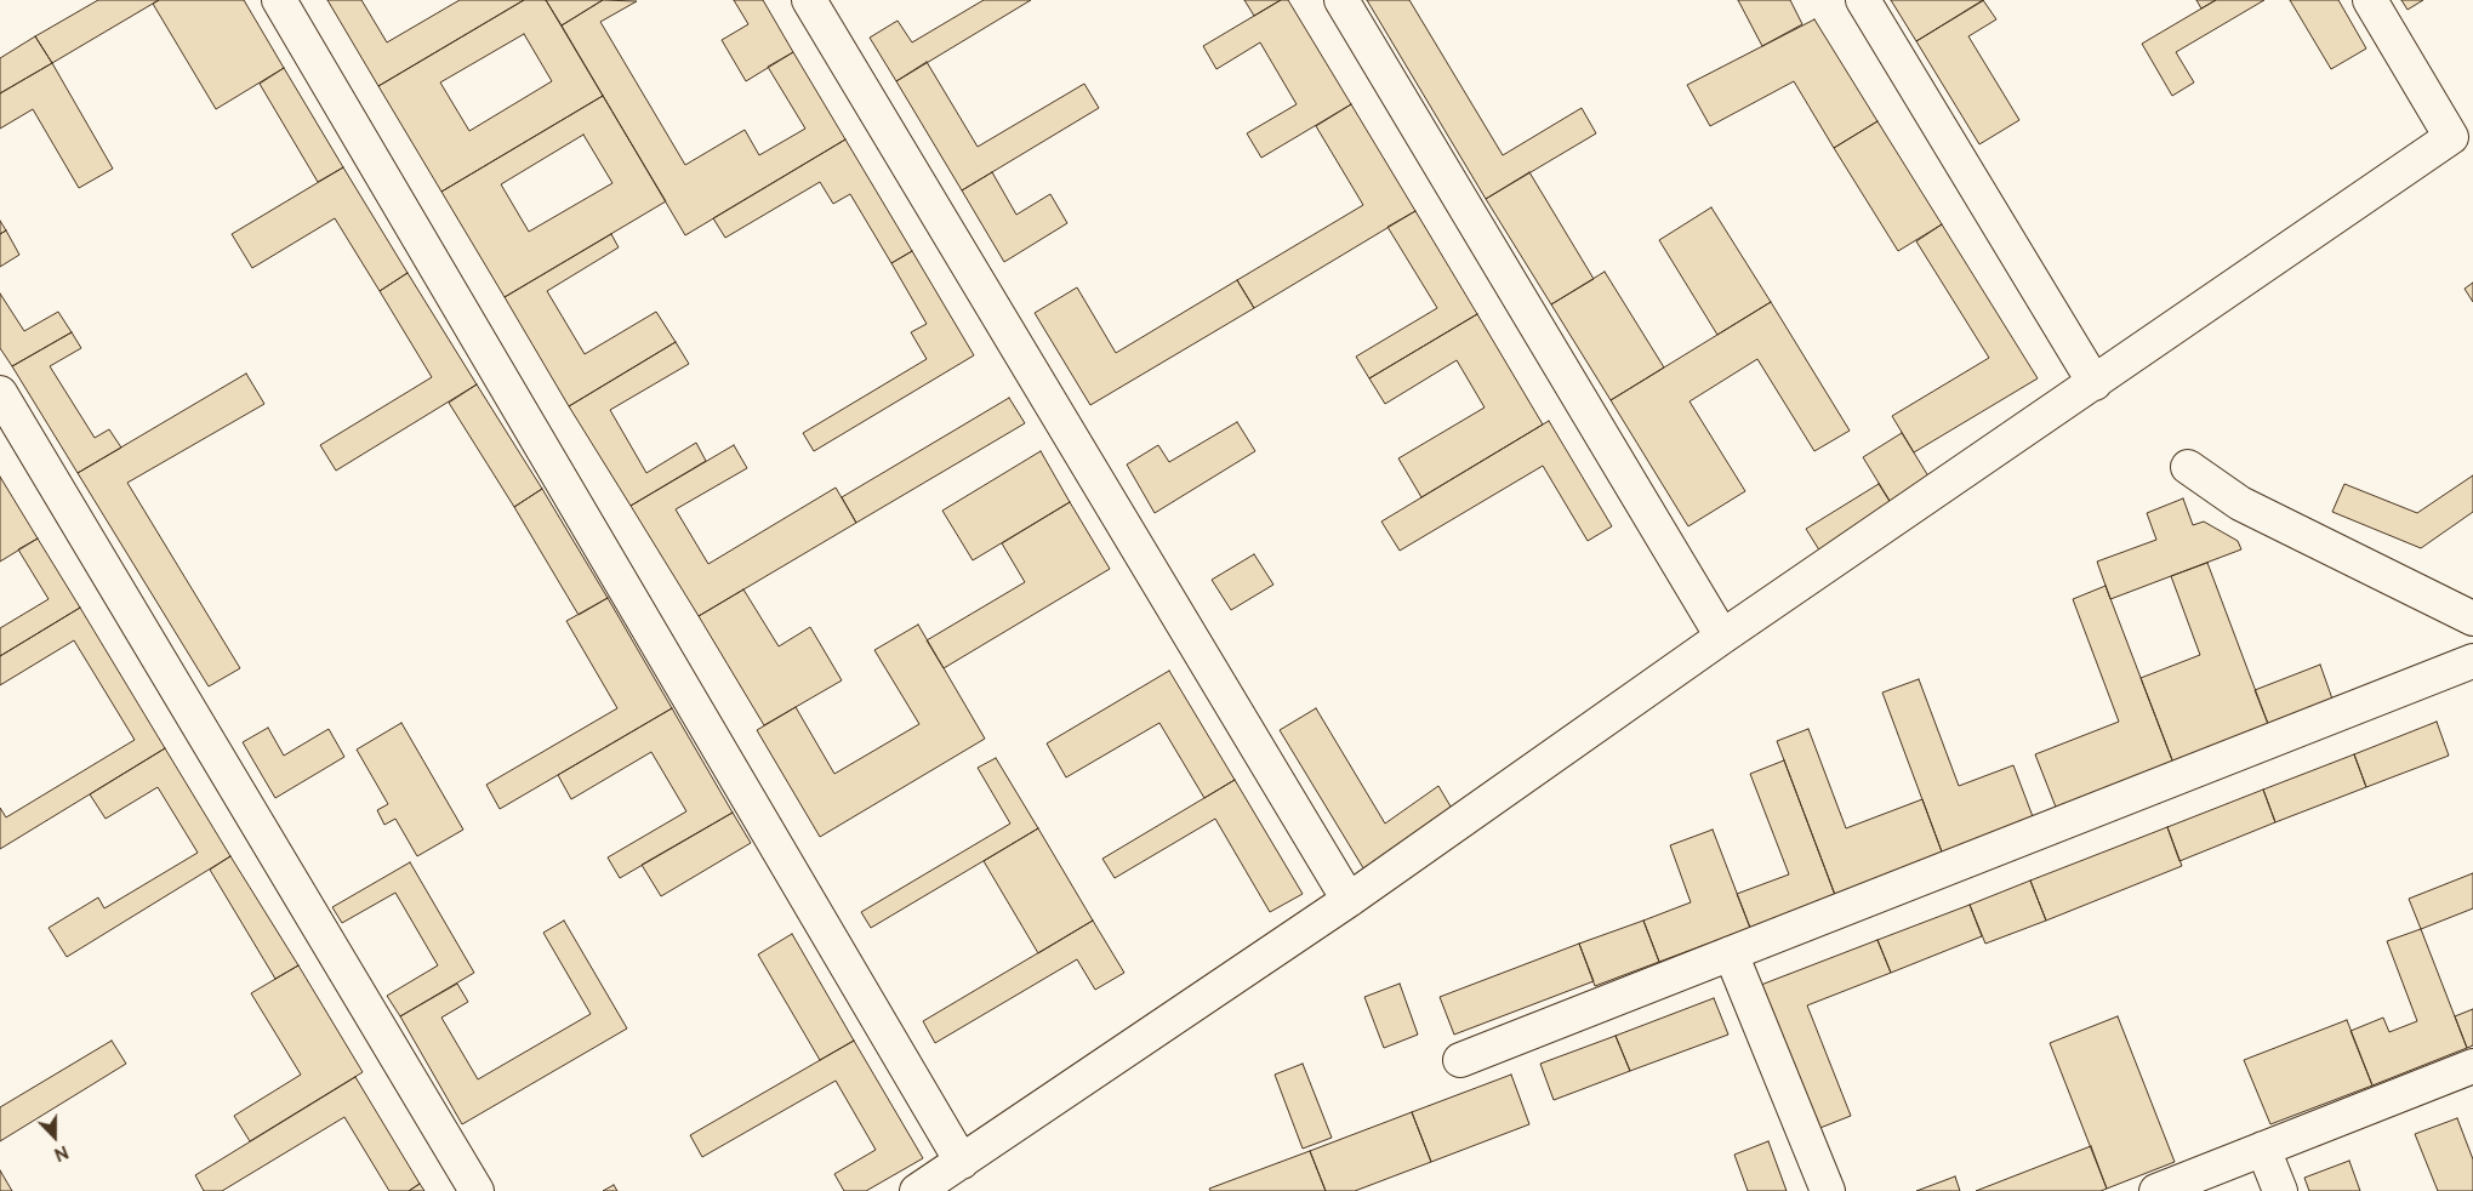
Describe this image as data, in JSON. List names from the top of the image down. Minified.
{"north":"bottom"}
